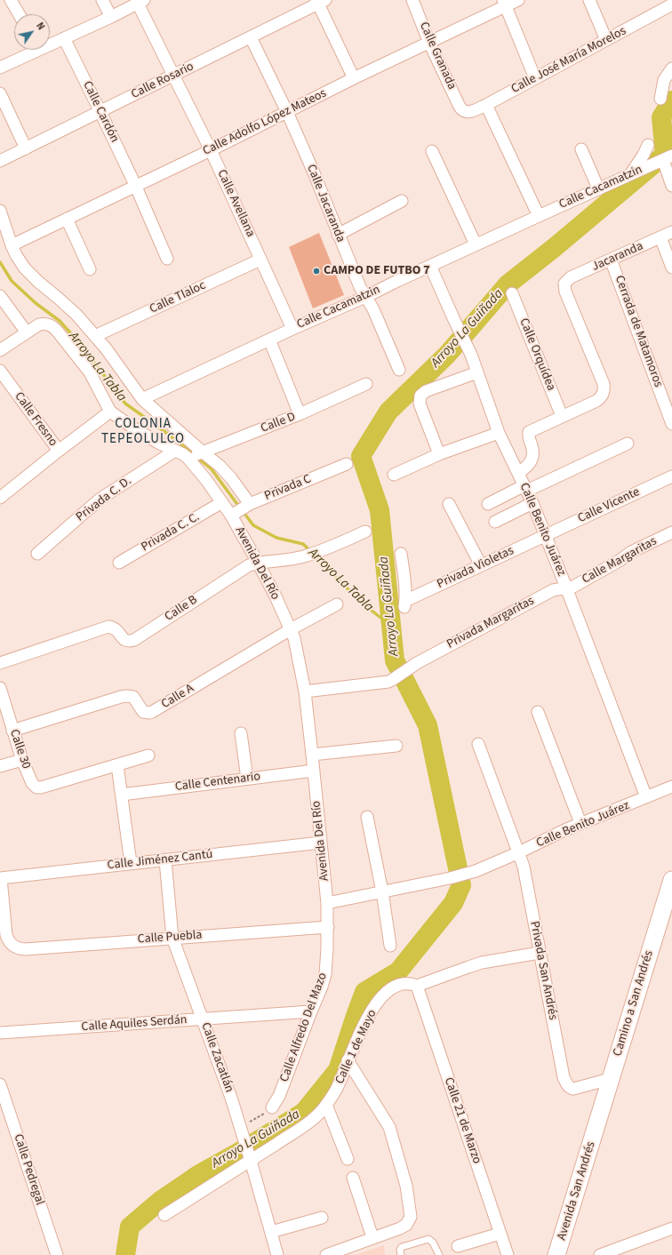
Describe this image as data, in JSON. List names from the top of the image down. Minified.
{"streets":{"main road":["Camino a San Andrés","Avenida San Andrés"],"street":["Calle Granada","Calle José María Morelos","Calle Rosario","Calle Cardón","Calle Adolfo López Mateos","Calle Cacamatzin","Calle Avellana","Calle Jacaranda","Jacaranda","Calle Tlaloc","Cerrada de Matamoros","Calle Orquídea","Calle Fresno","Calle D","Privada C","Privada C. D.","Calle Vicente","Calle Benito Juárez","Privada C. C.","Calle Margaritas","Avenida Del Río","Privada Violetas","Calle B","Privada Margaritas","Calle A","Calle 30","Calle Centenario","Calle Jiménez Cantú","Calle Puebla","Privada San Andrés","Calle Aquiles Serdán","Calle Alfredo Del Mazo","Calle 1 de Mayo","Calle Zacatlán","Calle 21 de Marzo","Calle Pedregal"]},"crossings":[["Calle Granada","Calle José María Morelos"],["Calle Granada","Calle Adolfo López Mateos"],["Calle Rosario","Calle Cardón"],["Calle Rosario","Calle Avellana"],["Calle Rosario","Calle Jacaranda"],["Calle Cardón","Calle Adolfo López Mateos"],["Calle Adolfo López Mateos","Calle Avellana"],["Calle Adolfo López Mateos","Calle Jacaranda"],["Calle Cacamatzin","Calle Avellana"],["Calle Cacamatzin","Calle Jacaranda"],["Calle Cacamatzin","Calle Benito Juárez"],["Calle Avellana","Calle Tlaloc"],["Jacaranda","Cerrada de Matamoros"],["Jacaranda","Calle Orquídea"],["Calle D","Avenida Del Río"],["Privada C","Avenida Del Río"],["Privada C. D.","Avenida Del Río"],["Calle Vicente","Calle Benito Juárez"],["Calle Vicente","Privada Violetas"],["Calle Benito Juárez","Calle Margaritas"],["Calle Benito Juárez","Privada Violetas"],["Calle Benito Juárez","Privada Margaritas"],["Calle Benito Juárez","Privada San Andrés"],["Privada C. C.","Avenida Del Río"],["Calle Margaritas","Privada Margaritas"],["Avenida Del Río","Calle B"],["Avenida Del Río","Privada Margaritas"],["Avenida Del Río","Calle A"],["Avenida Del Río","Calle Centenario"],["Avenida Del Río","Calle Jiménez Cantú"],["Avenida Del Río","Calle Alfredo Del Mazo"],["Calle A","Calle 30"],["Calle Jiménez Cantú","Calle Puebla"],["Calle Jiménez Cantú","Calle Zacatlán"],["Calle Puebla","Calle Alfredo Del Mazo"],["Calle Puebla","Calle Zacatlán"],["Privada San Andrés","Camino a San Andrés"],["Privada San Andrés","Calle 1 de Mayo"],["Camino a San Andrés","Avenida San Andrés"],["Calle Aquiles Serdán","Calle Alfredo Del Mazo"],["Calle Aquiles Serdán","Calle Zacatlán"],["Calle 1 de Mayo","Calle Zacatlán"],["Calle 1 de Mayo","Calle 21 de Marzo"]],"districts":["COLONIA TEPEOLULCO"],"water":["Arroyo La Guiñada","Arroyo La Tabla"],"places":["CAMPO DE FUTBO 7"],"north":"top right"}
